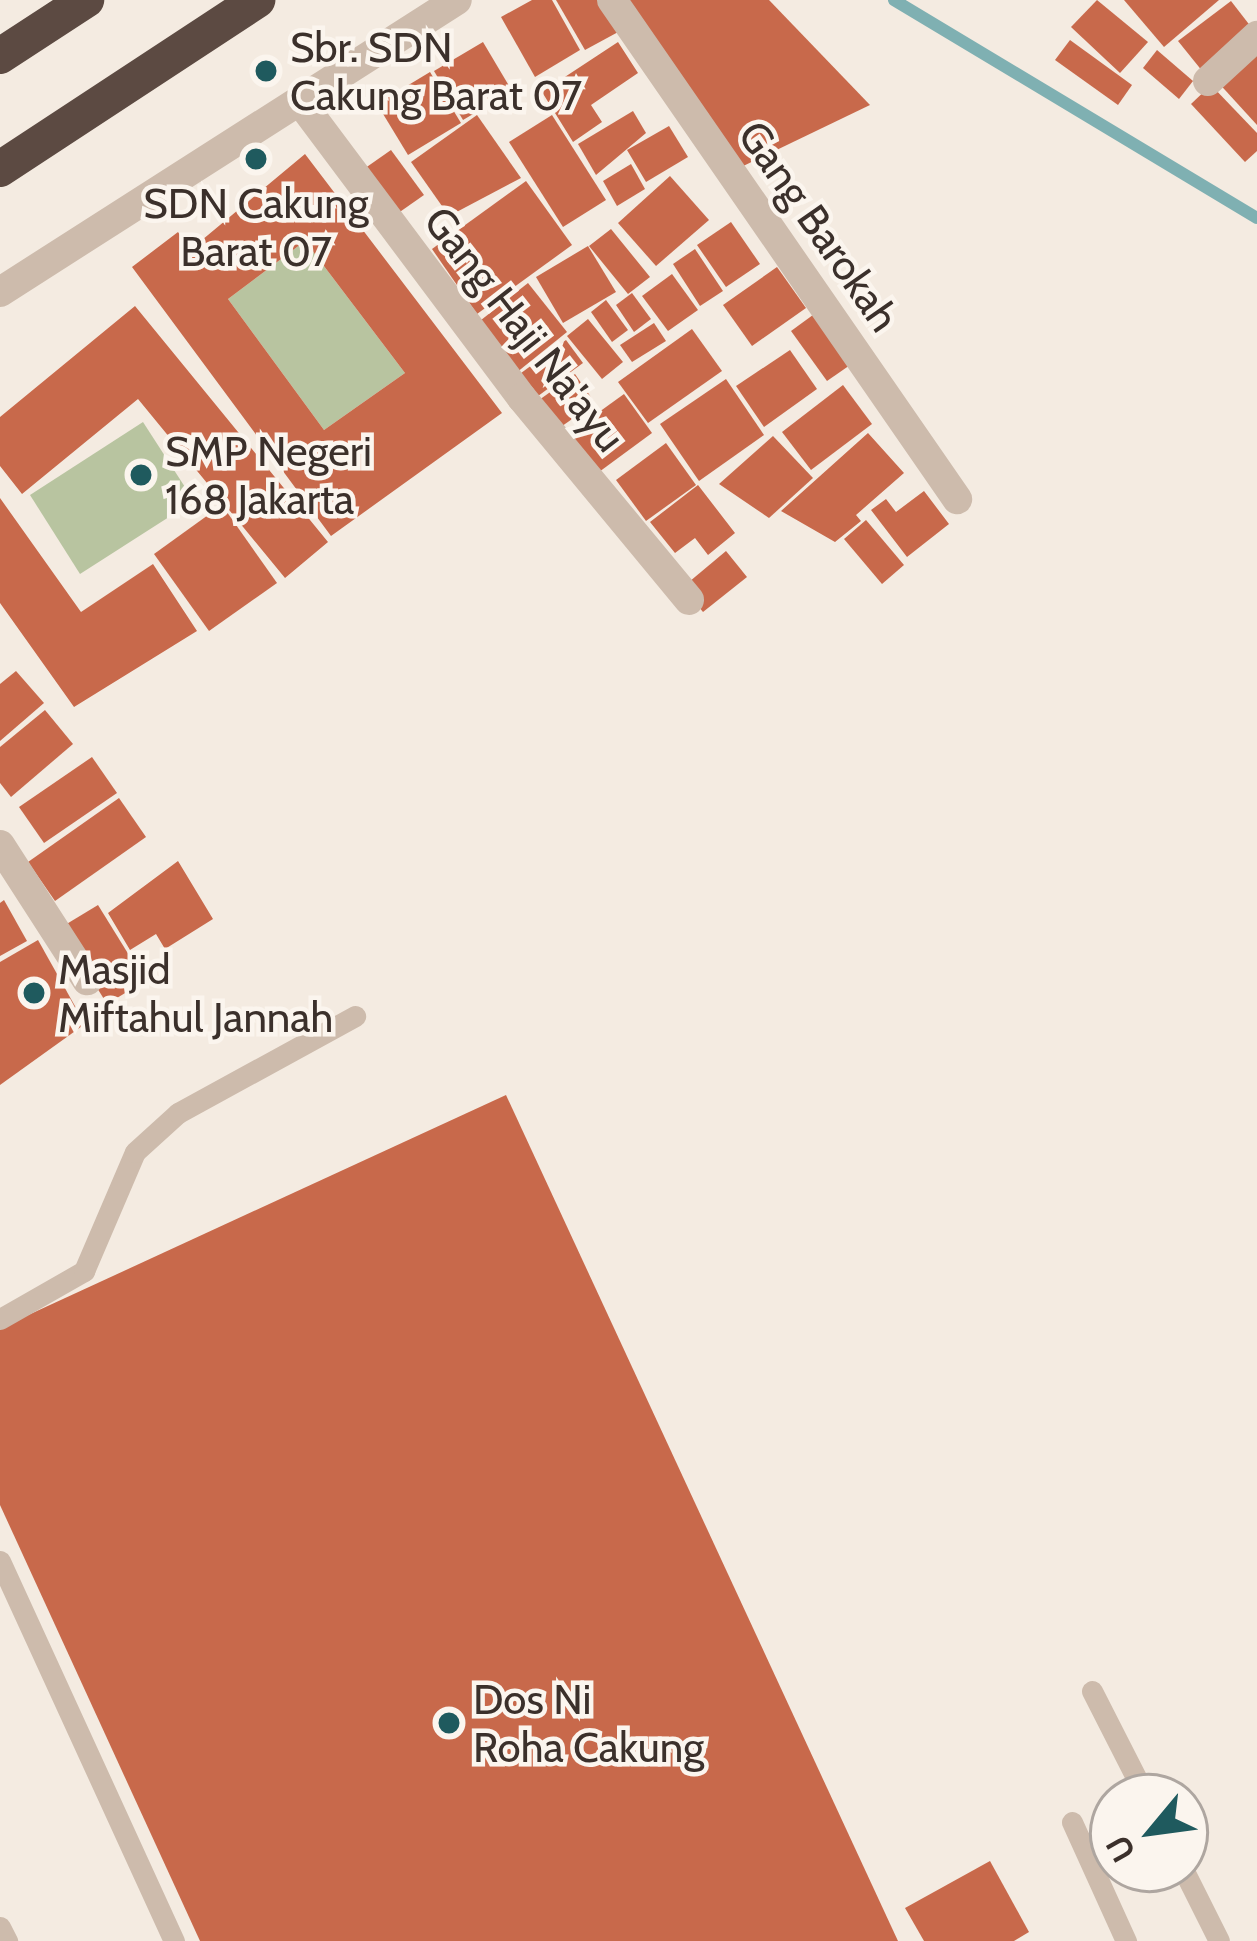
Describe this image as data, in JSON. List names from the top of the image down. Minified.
{"streets":{"street":["Gang Barokah","Gang Haji Na'ayu"]},"places":["Sbr. SDN Cakung Barat 07","SDN Cakung Barat 07","SMP Negeri 168 Jakarta","Masjid Miftahul Jannah","Dos Ni Roha Cakung"],"north":"bottom left"}
